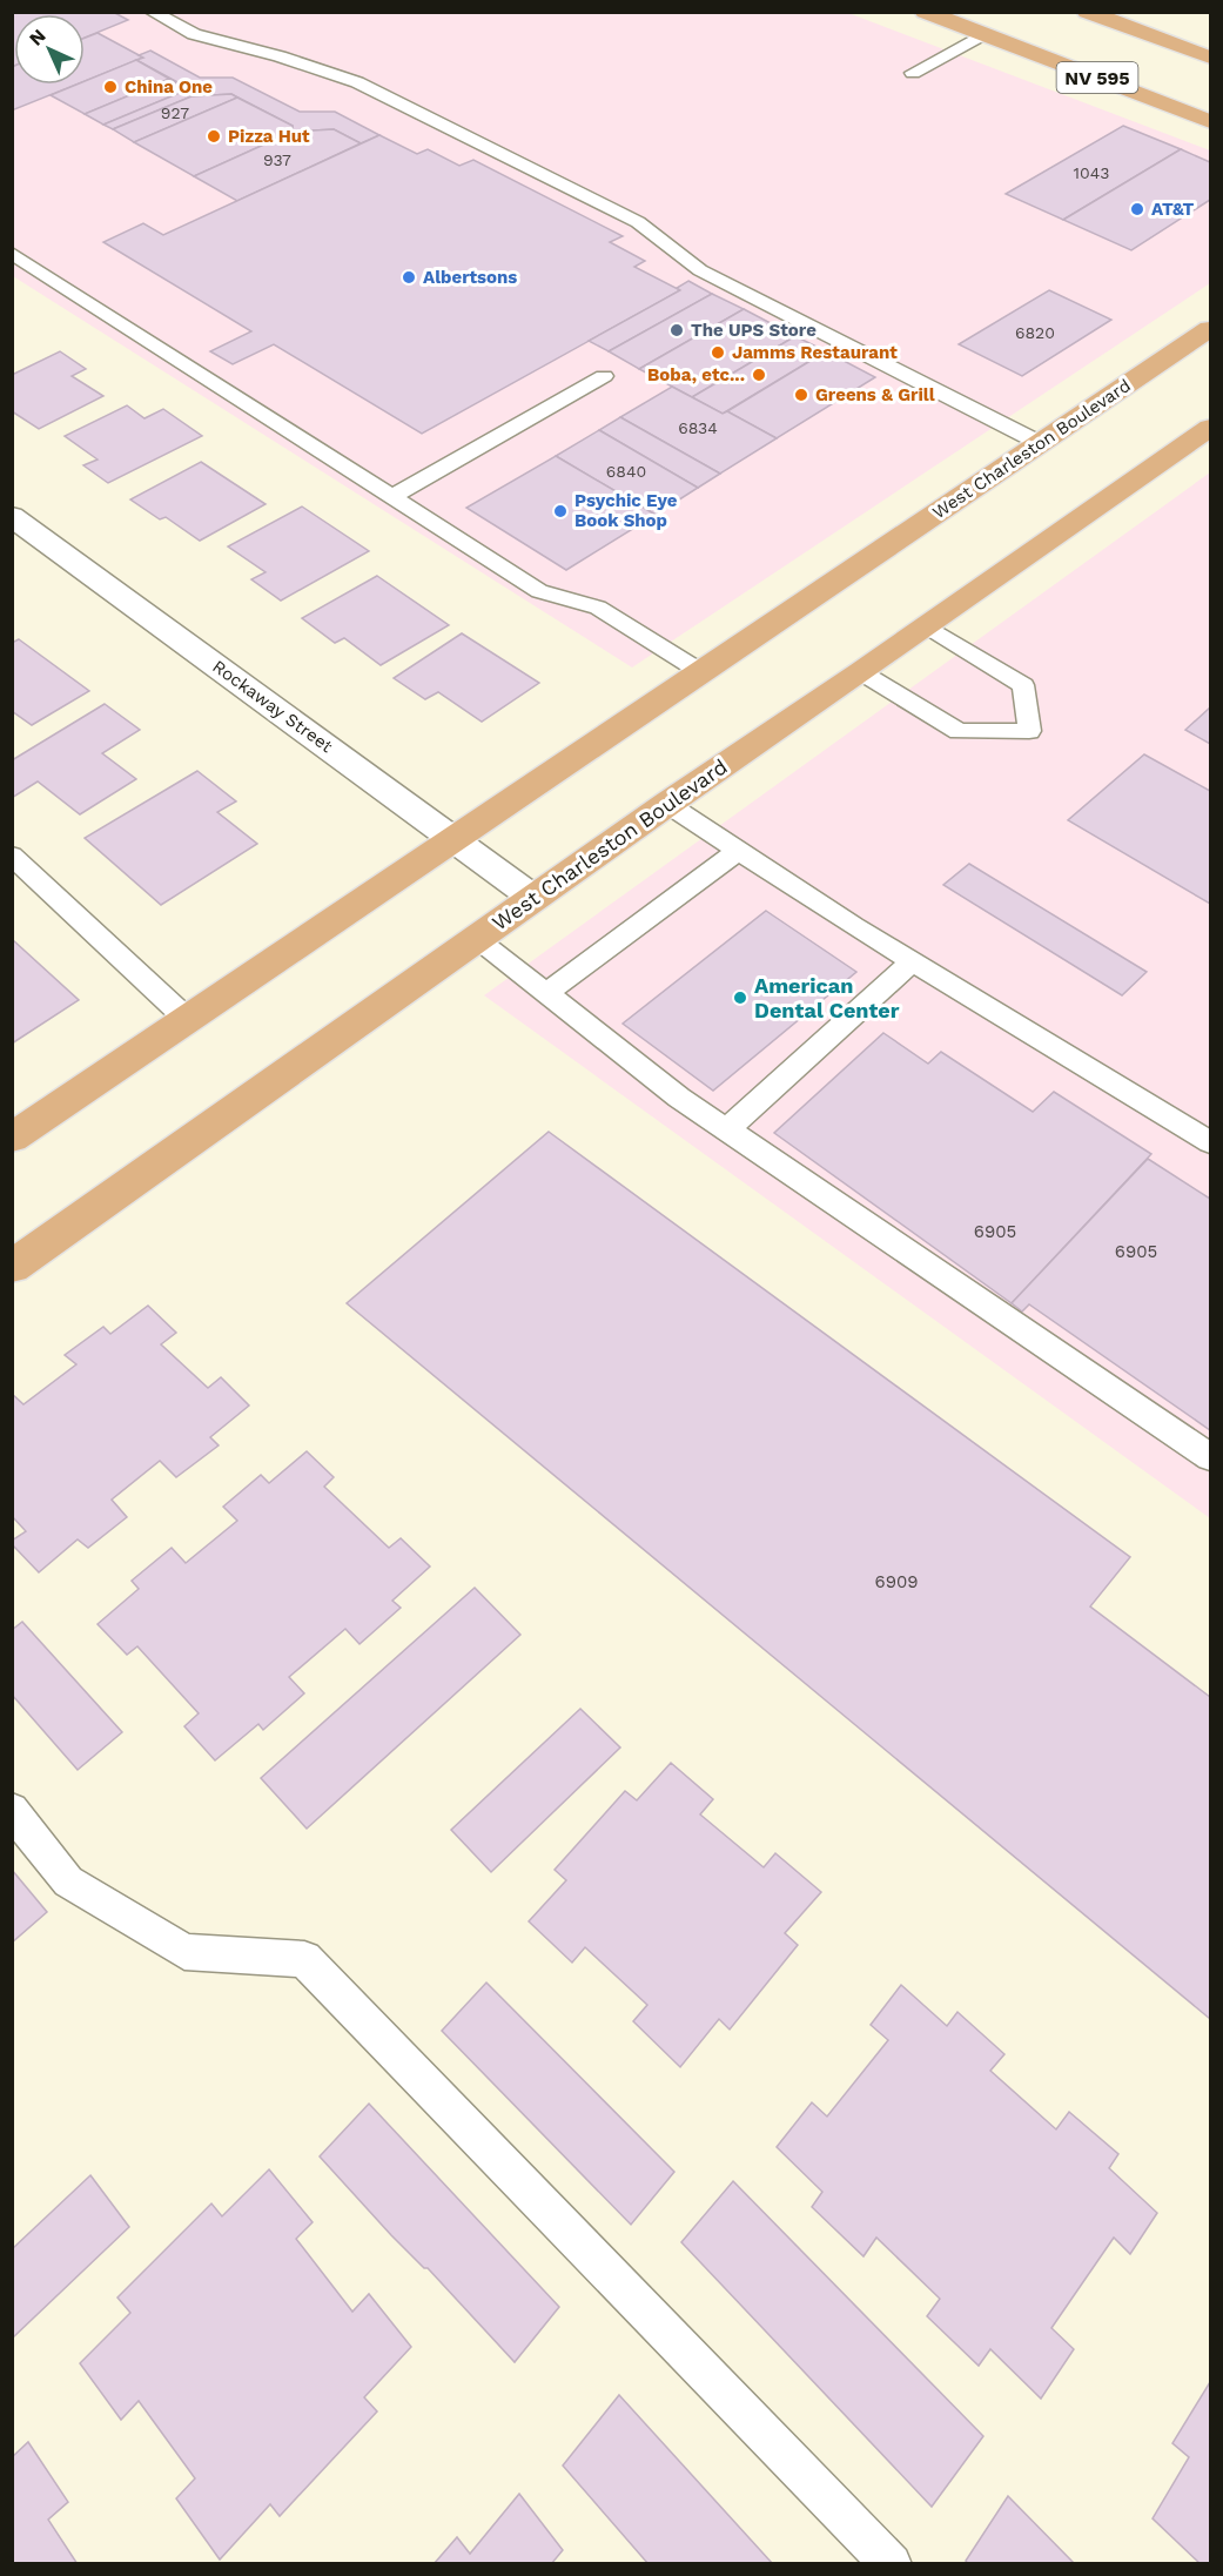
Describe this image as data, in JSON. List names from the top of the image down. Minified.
{"streets":{"main road":["NV 595","West Charleston Boulevard"],"street":["Rockaway Street"]},"crossings":[["West Charleston Boulevard","Rockaway Street"]],"places":["China One","Pizza Hut","AT&T","Albertsons","The UPS Store","Jamms Restaurant","Boba, etc...","Greens & Grill","Psychic Eye Book Shop","American Dental Center"],"house_numbers":["927","937","1043","6820","6834","6840","6905","6905","6909"],"north":"top left"}
